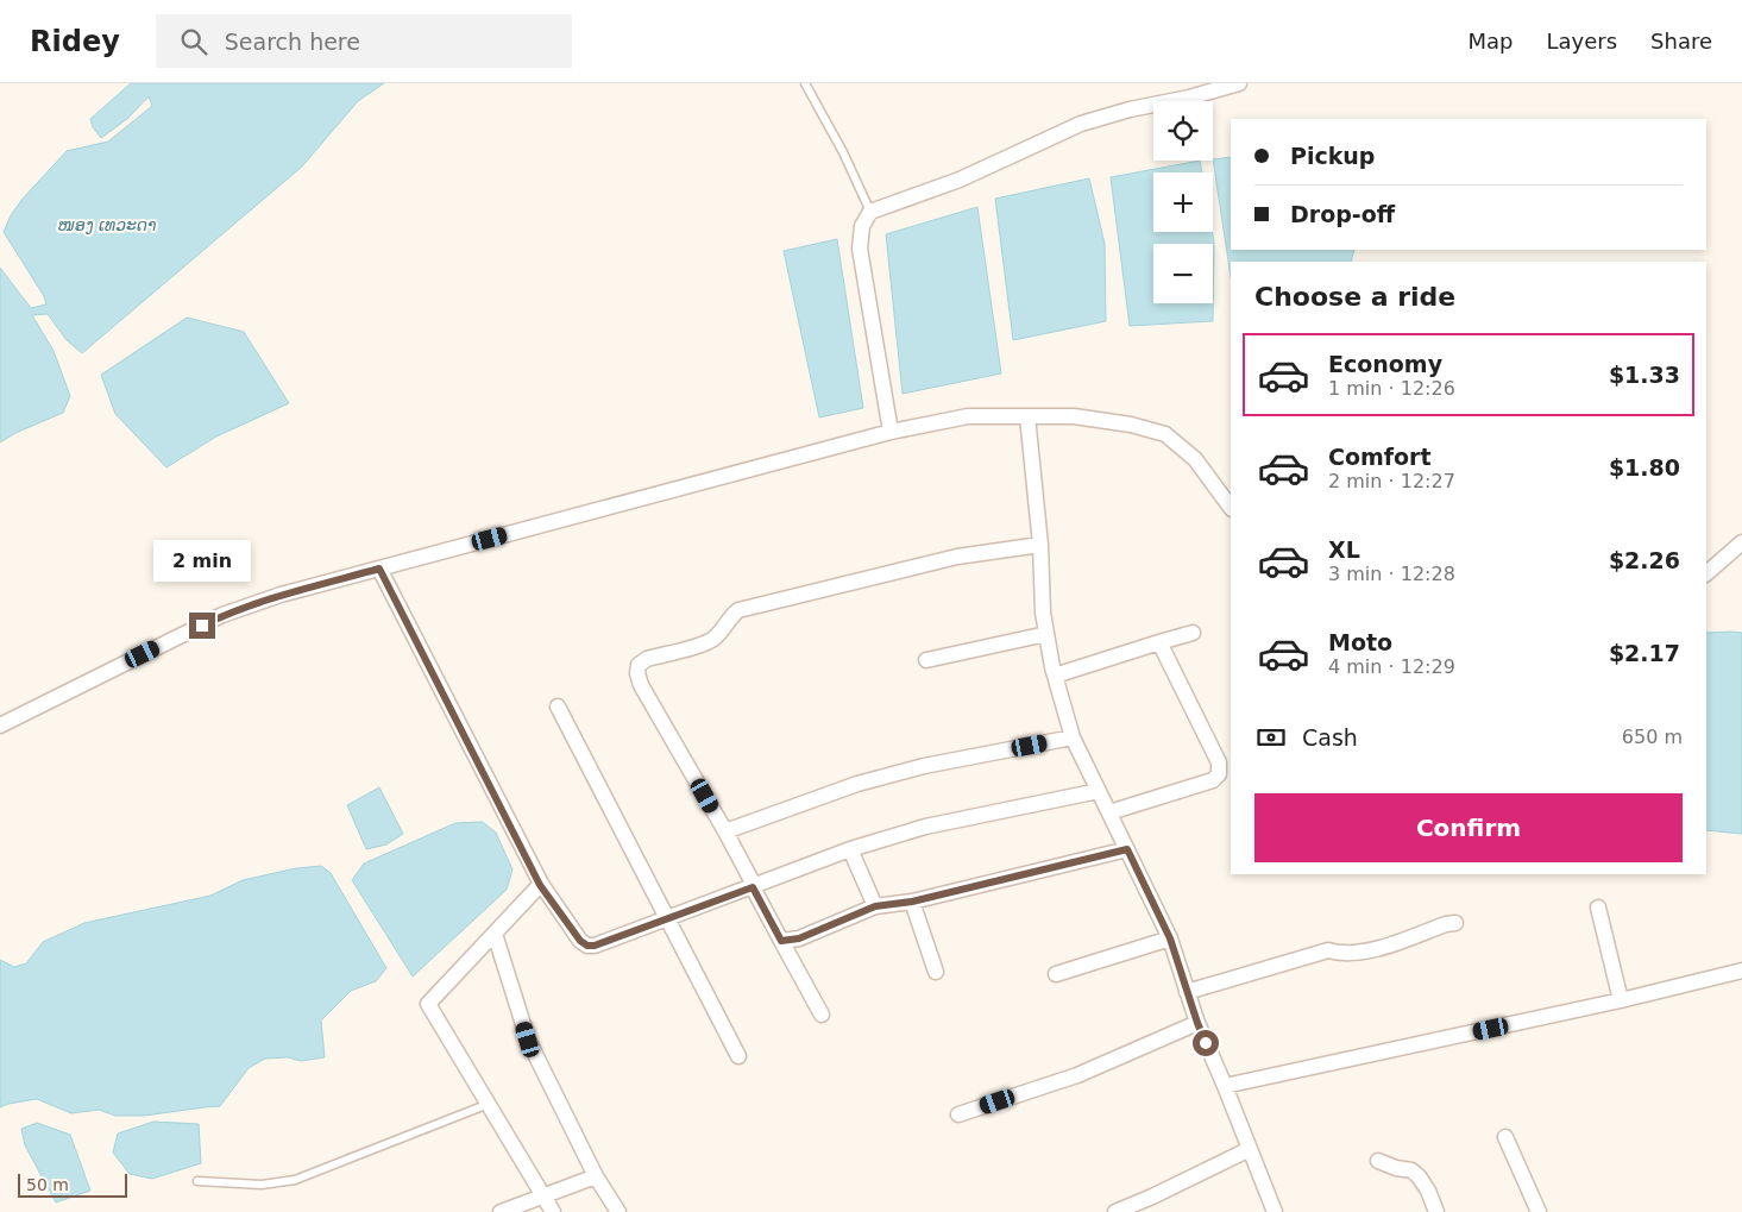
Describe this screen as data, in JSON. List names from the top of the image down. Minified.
{"water":["ໜອງ ເທວະດາ"],"scale_bar":"50 m","page":{"header":"Ridey","search":"Search here","nav":["Map","Layers","Share"],"map_buttons":["+","−"],"banner":["Pickup","Drop-off"],"heading":"Choose a ride","list":[{"name":"Economy","note":"1 min · 12:26","value":"$1.33"},{"name":"Comfort","note":"2 min · 12:27","value":"$1.80"},{"name":"XL","note":"3 min · 12:28","value":"$2.26"},{"name":"Moto","note":"4 min · 12:29","value":"$2.17"}],"bubble":"2 min","pay":["Cash","650 m"],"buttons":"Confirm","scale":"50 m"}}
